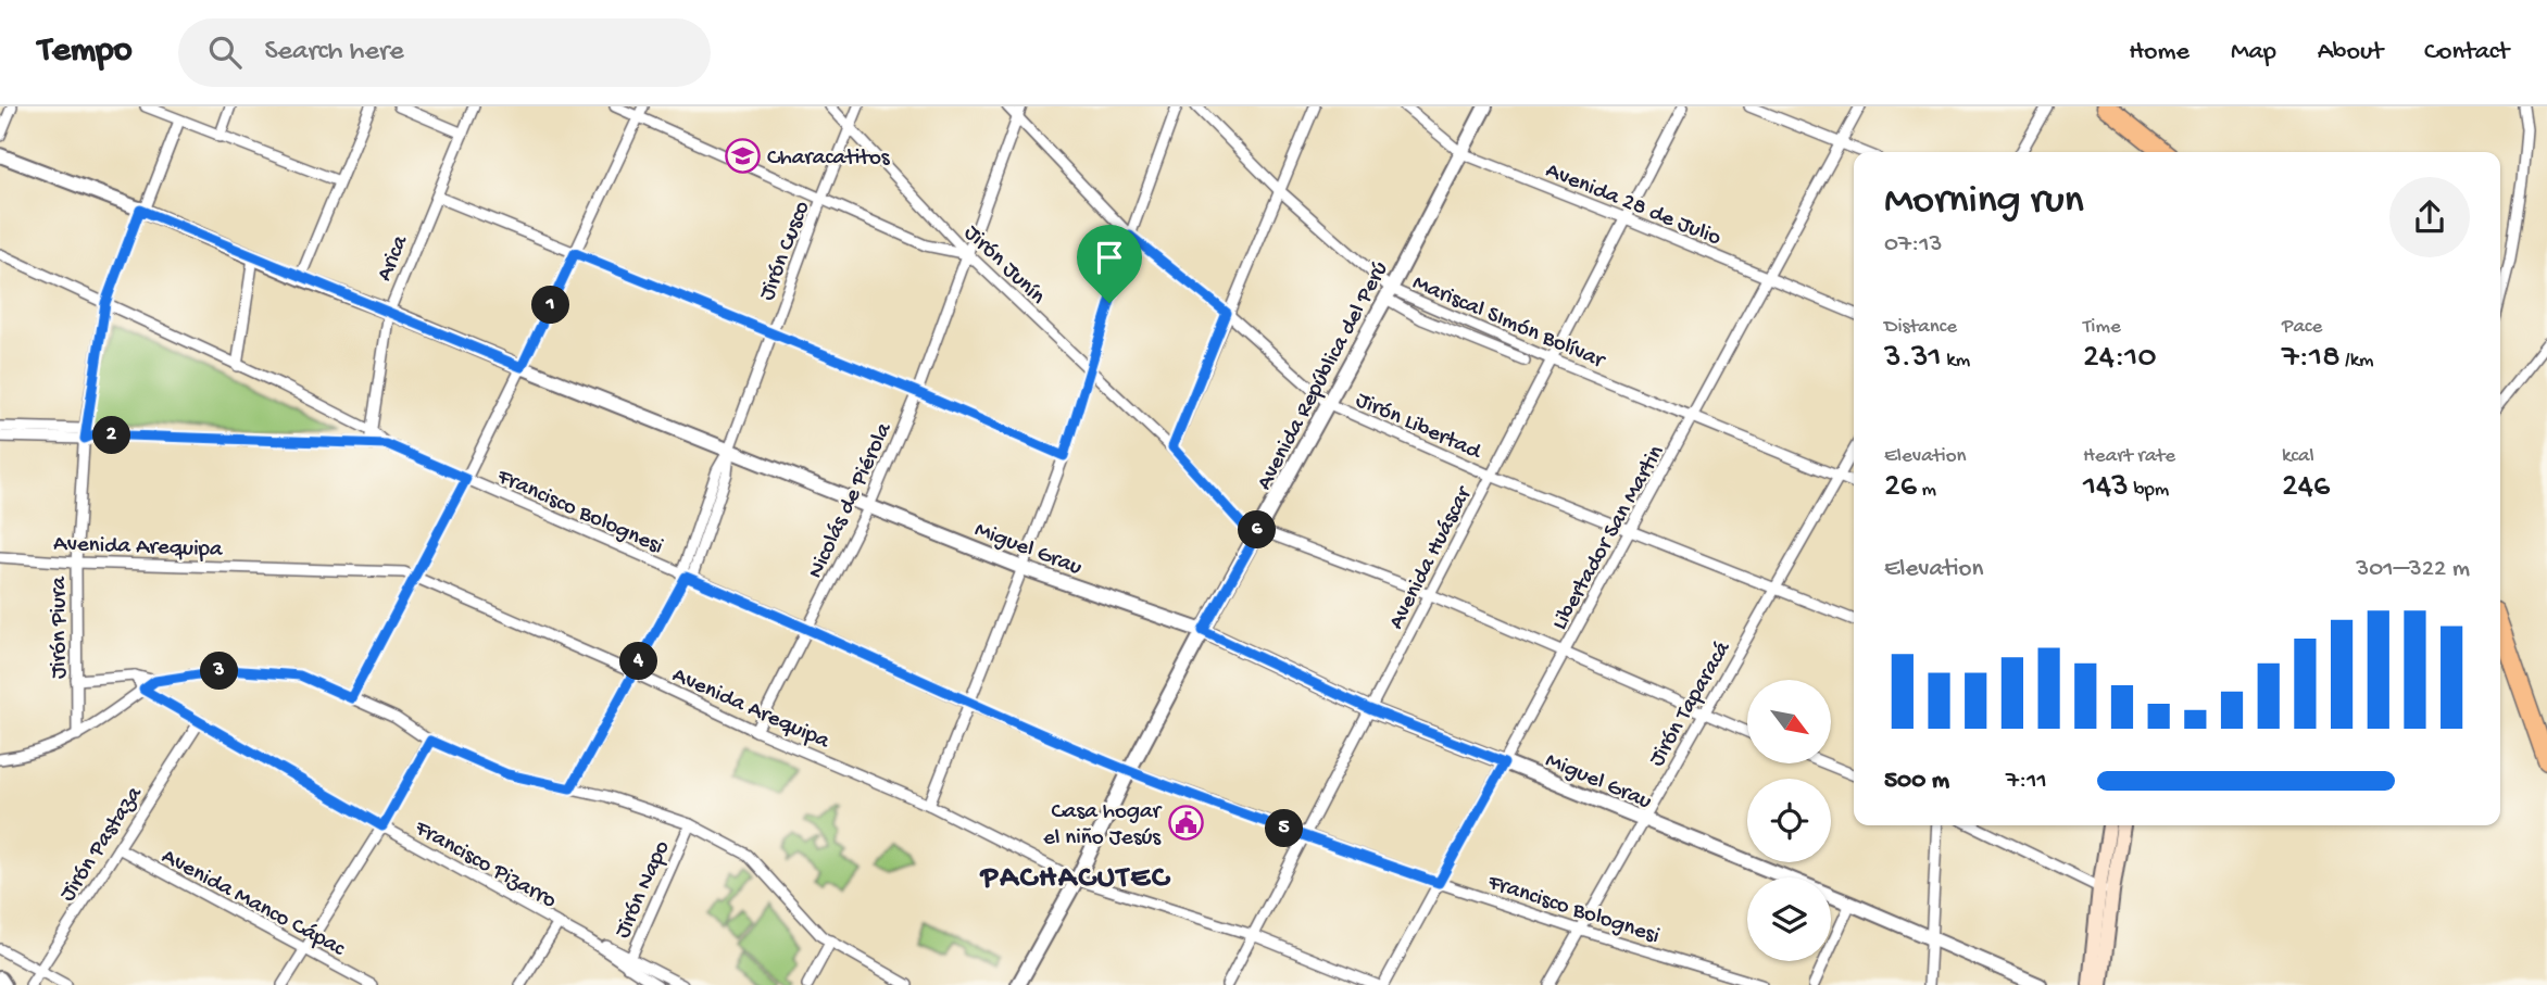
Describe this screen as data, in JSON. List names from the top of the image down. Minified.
{"streets":{"street":["Avenida 28 de Julio","Jirón Cusco","Arica","Jirón Junín","Mariscal SImón Bolívar","Avenida República del Perú","Jirón Libertad","Nicolás de Piérola","Francisco Bolognesi","Libertador San Martin","Avenida Arequipa","Miguel Grau","Avenida Huáscar","Jirón Piura","Jirón Taparacá","Jirón Pastaza","Francisco Pizarro","Jirón Napo","Avenida Manco Cápac"]},"crossings":[["Avenida 28 de Julio","Avenida República del Perú"],["Avenida 28 de Julio","Libertador San Martin"],["Avenida 28 de Julio","Avenida Huáscar"],["Jirón Cusco","Jirón Junín"],["Jirón Cusco","Francisco Bolognesi"],["Jirón Cusco","Avenida Arequipa"],["Jirón Cusco","Miguel Grau"],["Arica","Francisco Bolognesi"],["Arica","Miguel Grau"],["Jirón Junín","Avenida República del Perú"],["Jirón Junín","Nicolás de Piérola"],["Jirón Junín","Libertador San Martin"],["Jirón Junín","Avenida Huáscar"],["Jirón Junín","Jirón Taparacá"],["Mariscal SImón Bolívar","Avenida República del Perú"],["Mariscal SImón Bolívar","Libertador San Martin"],["Mariscal SImón Bolívar","Avenida Huáscar"],["Mariscal SImón Bolívar","Jirón Taparacá"],["Avenida República del Perú","Jirón Libertad"],["Avenida República del Perú","Francisco Bolognesi"],["Avenida República del Perú","Avenida Arequipa"],["Avenida República del Perú","Miguel Grau"],["Jirón Libertad","Nicolás de Piérola"],["Jirón Libertad","Libertador San Martin"],["Jirón Libertad","Avenida Huáscar"],["Jirón Libertad","Jirón Taparacá"],["Nicolás de Piérola","Francisco Bolognesi"],["Nicolás de Piérola","Avenida Arequipa"],["Nicolás de Piérola","Miguel Grau"],["Francisco Bolognesi","Libertador San Martin"],["Francisco Bolognesi","Avenida Huáscar"],["Francisco Bolognesi","Jirón Piura"],["Francisco Bolognesi","Jirón Taparacá"],["Libertador San Martin","Miguel Grau"],["Avenida Arequipa","Avenida Huáscar"],["Avenida Arequipa","Jirón Piura"],["Miguel Grau","Avenida Huáscar"],["Miguel Grau","Jirón Piura"],["Miguel Grau","Jirón Taparacá"],["Jirón Pastaza","Francisco Pizarro"],["Jirón Pastaza","Avenida Manco Cápac"],["Francisco Pizarro","Jirón Napo"]],"districts":["PACHACUTEC"],"places":{"school or university":["Characatitos"],"public building":["Casa hogar el niño Jesús"]},"north":"bottom right","page":{"header":"Tempo","search":"Search here","nav":["Home","Map","About","Contact"],"heading":["Morning run","07:13"],"stats":[["Distance","3.31 km"],["Time","24:10"],["Pace","7:18 /km"],["Elevation","26 m"],["Heart rate","143 bpm"],["kcal","246"]],"pins":["1","2","6","4","3","5"],"chart":["Elevation","301–322 m"],"list":[{"name":"500 m","note":"7:11"}]}}
